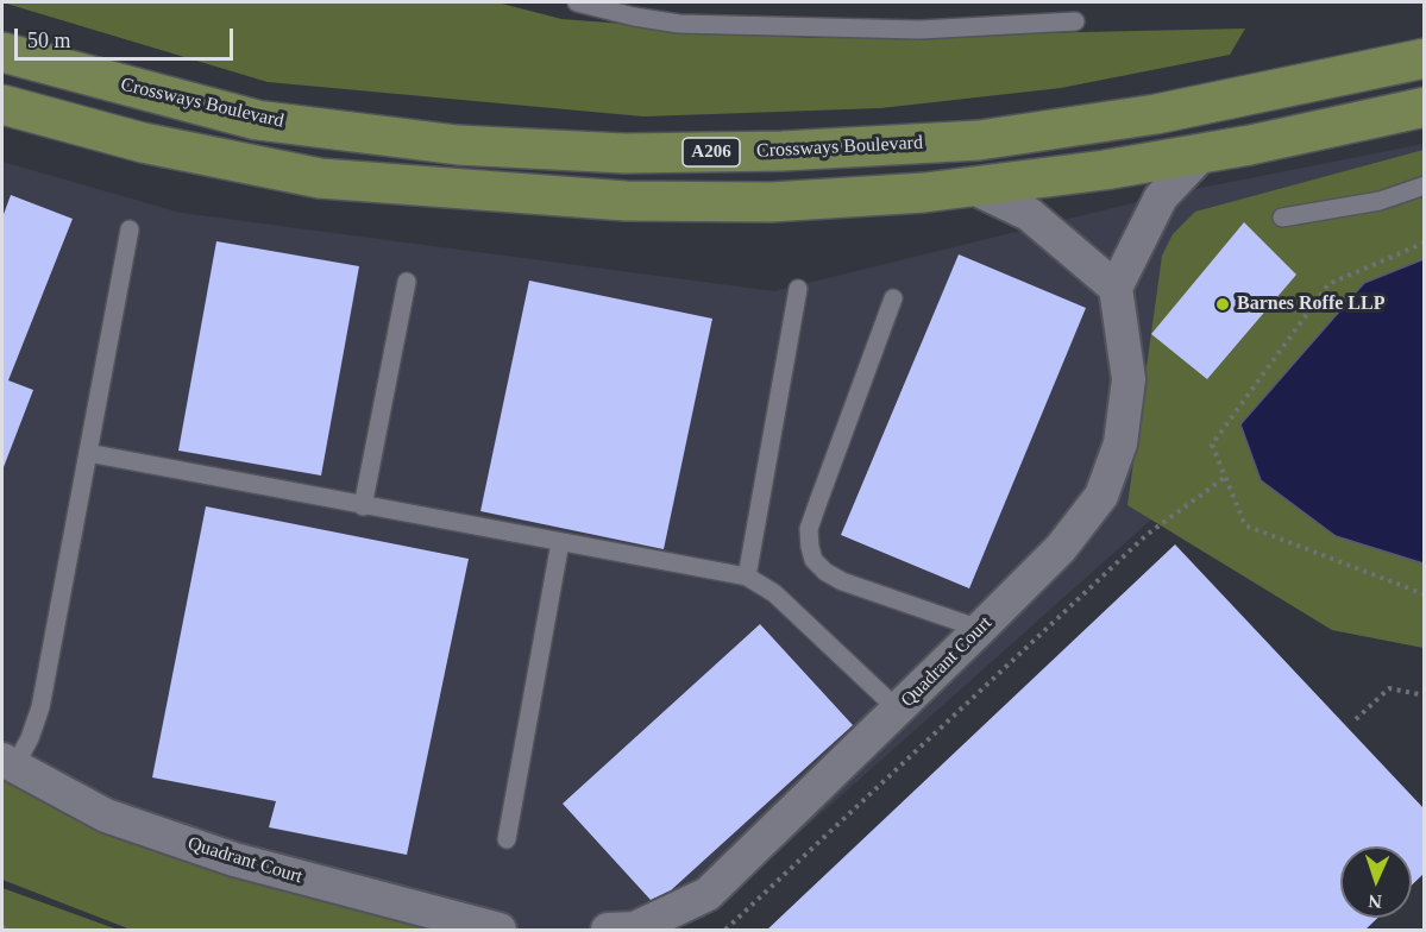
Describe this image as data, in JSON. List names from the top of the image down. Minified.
{"streets":{"main road":["Crossways Boulevard","A206"],"street":["Quadrant Court"]},"places":["Barnes Roffe LLP"],"scale_bar":"50 m","north":"bottom"}
